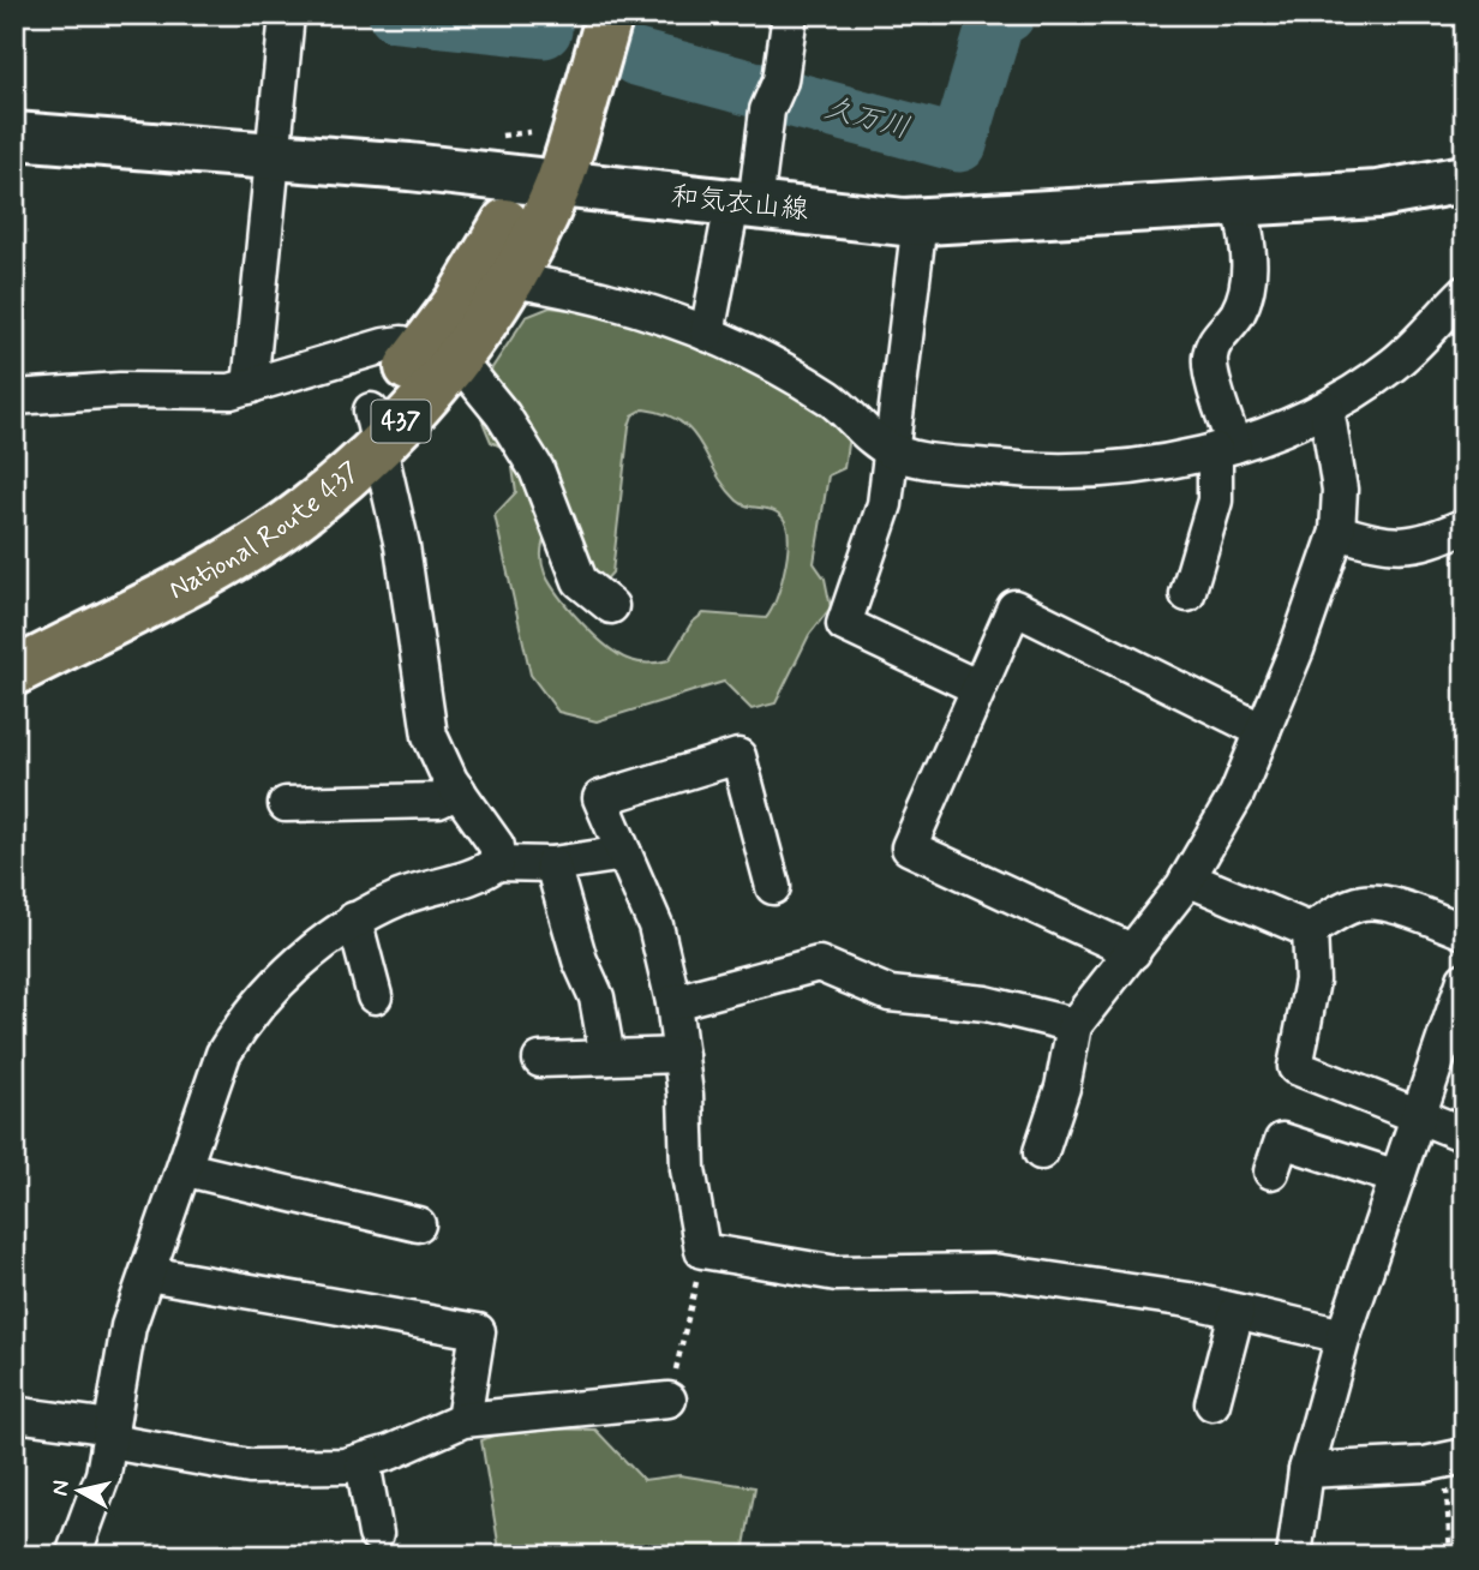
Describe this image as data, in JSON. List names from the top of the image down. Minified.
{"streets":{"highway":["437","National Route 437"],"main road":["和気衣山線"]},"crossings":[["和気衣山線","National Route 437"]],"water":["久万川"],"north":"left"}
